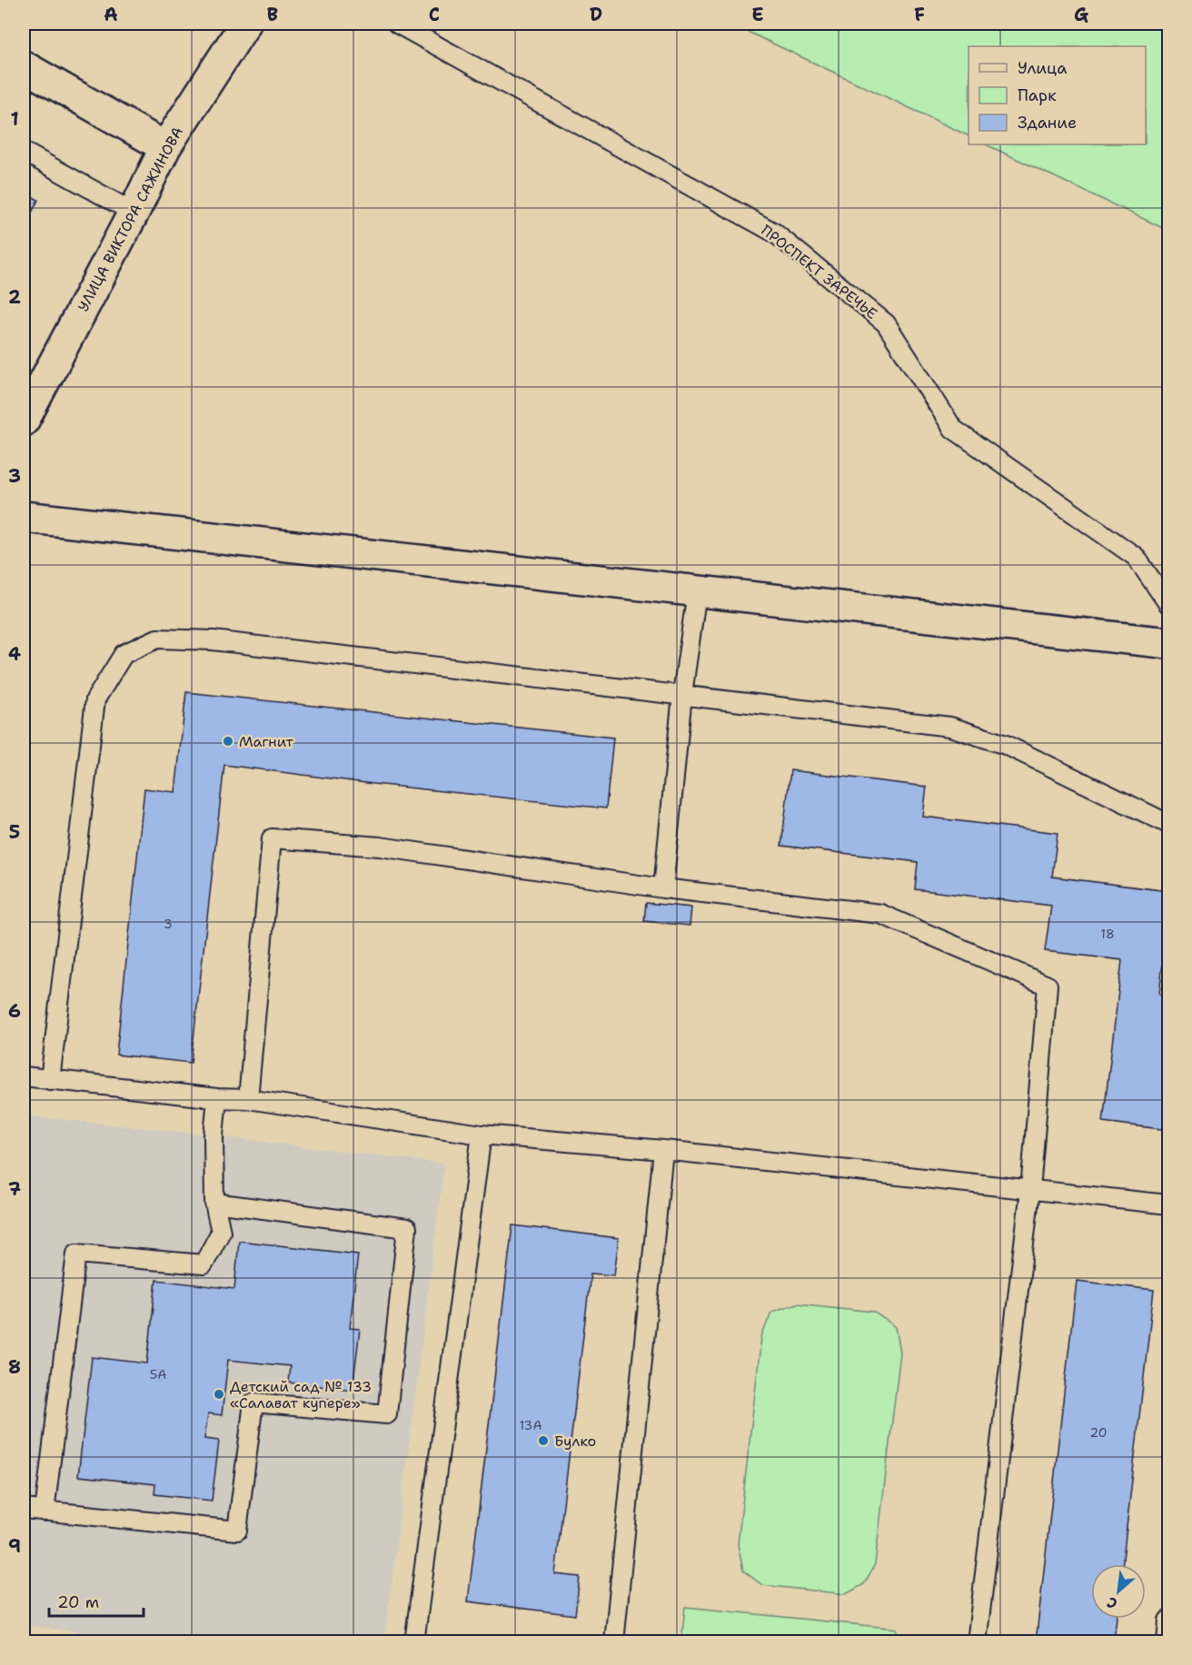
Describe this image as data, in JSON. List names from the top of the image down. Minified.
{"streets":{"street":["УЛИЦА ВИКТОРА САЖИНОВА"],"lane":["ПРОСПЕКТ ЗАРЕЧЬЕ"]},"places":["Магнит","Детский сад № 133 «Салават купере»","Булко"],"house_numbers":["3","18","5А","13А","20"],"legend":["Улица","Парк","Здание"],"scale_bar":"20 m","north":"bottom left","grid":{"columns":["A","B","C","D","E","F","G"],"rows":["1","2","3","4","5","6","7","8","9"]}}
